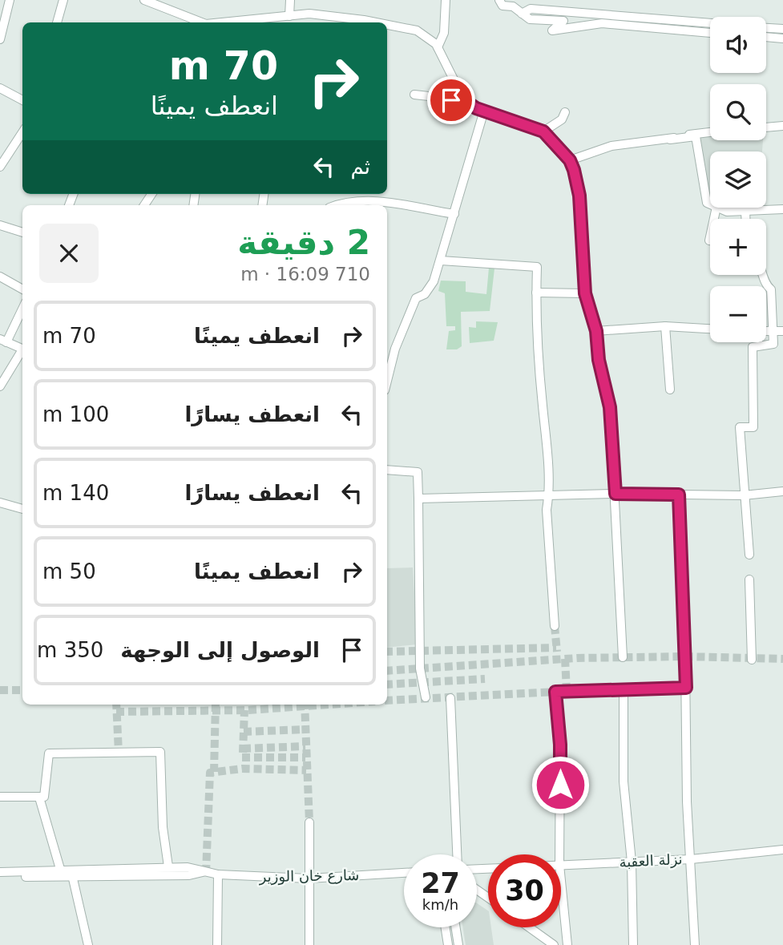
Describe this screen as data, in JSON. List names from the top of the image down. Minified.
{"streets":{"street":["نزلة العقبة","شارع خان الوزير"]},"page":{"map_buttons":["+","−"],"turn":["70 m","انعطف يمينًا"],"then":"ثم","heading":["2 دقيقة","710 m · 16:09"],"list":[{"name":"انعطف يمينًا","value":"70 m"},{"name":"انعطف يسارًا","value":"100 m"},{"name":"انعطف يسارًا","value":"140 m"},{"name":"انعطف يمينًا","value":"50 m"},{"name":"الوصول إلى الوجهة","value":"350 m"}],"speed":"27 km/h","limit":"30"}}
